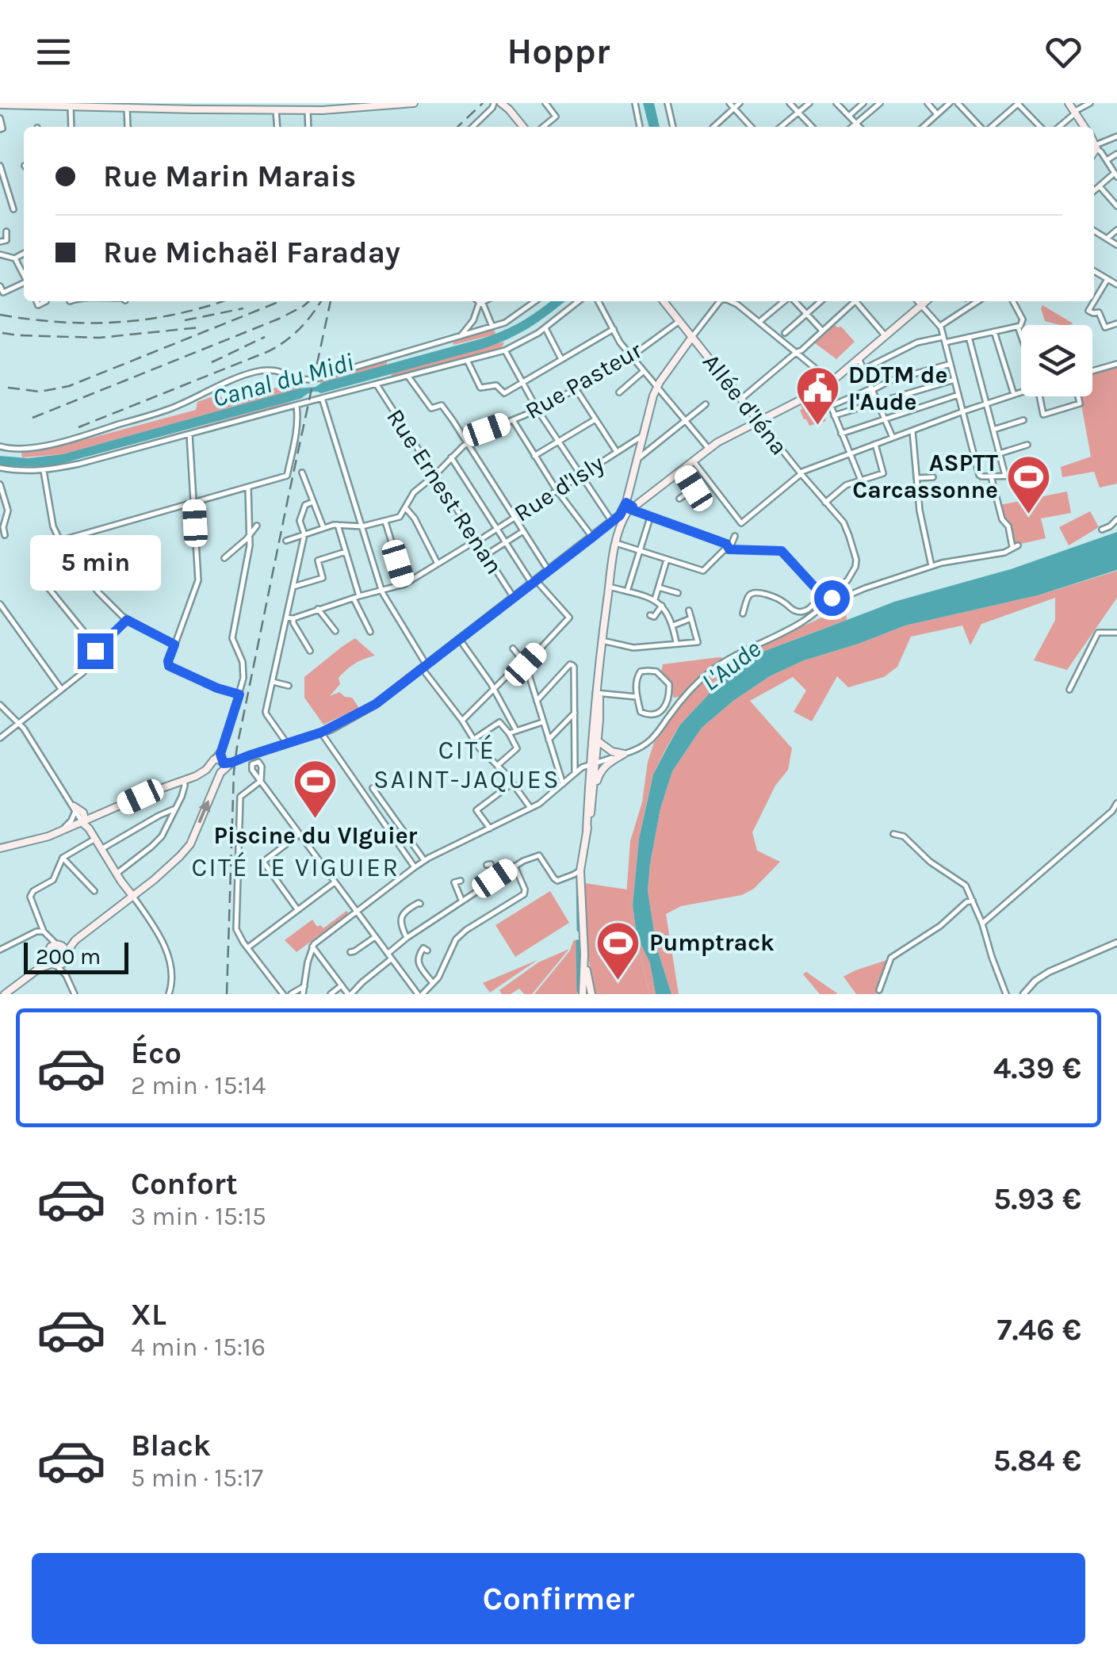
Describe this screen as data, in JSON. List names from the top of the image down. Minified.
{"streets":{"main road":["Allée d'Iéna"],"street":["Rue Pasteur","Rue d'Isly","Rue Ernest Renan"]},"crossings":[["Rue Pasteur","Allée d'Iéna"],["Rue Pasteur","Rue Ernest Renan"],["Rue d'Isly","Rue Ernest Renan"]],"districts":["CITÉ SAINT-JAQUES","CITÉ LE VIGUIER"],"water":["Canal du Midi","L'Aude"],"places":{"public building":["DDTM de l'Aude"],"sports":["ASPTT Carcassonne","Piscine du VIguier","Pumptrack"]},"scale_bar":"200 m","page":{"header":"Hoppr","banner":["Rue Marin Marais","Rue Michaël Faraday"],"bubble":"5 min","scale":"200 m","list":[{"name":"Éco","note":"2 min · 15:14","value":"4.39 €"},{"name":"Confort","note":"3 min · 15:15","value":"5.93 €"},{"name":"XL","note":"4 min · 15:16","value":"7.46 €"},{"name":"Black","note":"5 min · 15:17","value":"5.84 €"}],"buttons":"Confirmer"}}
